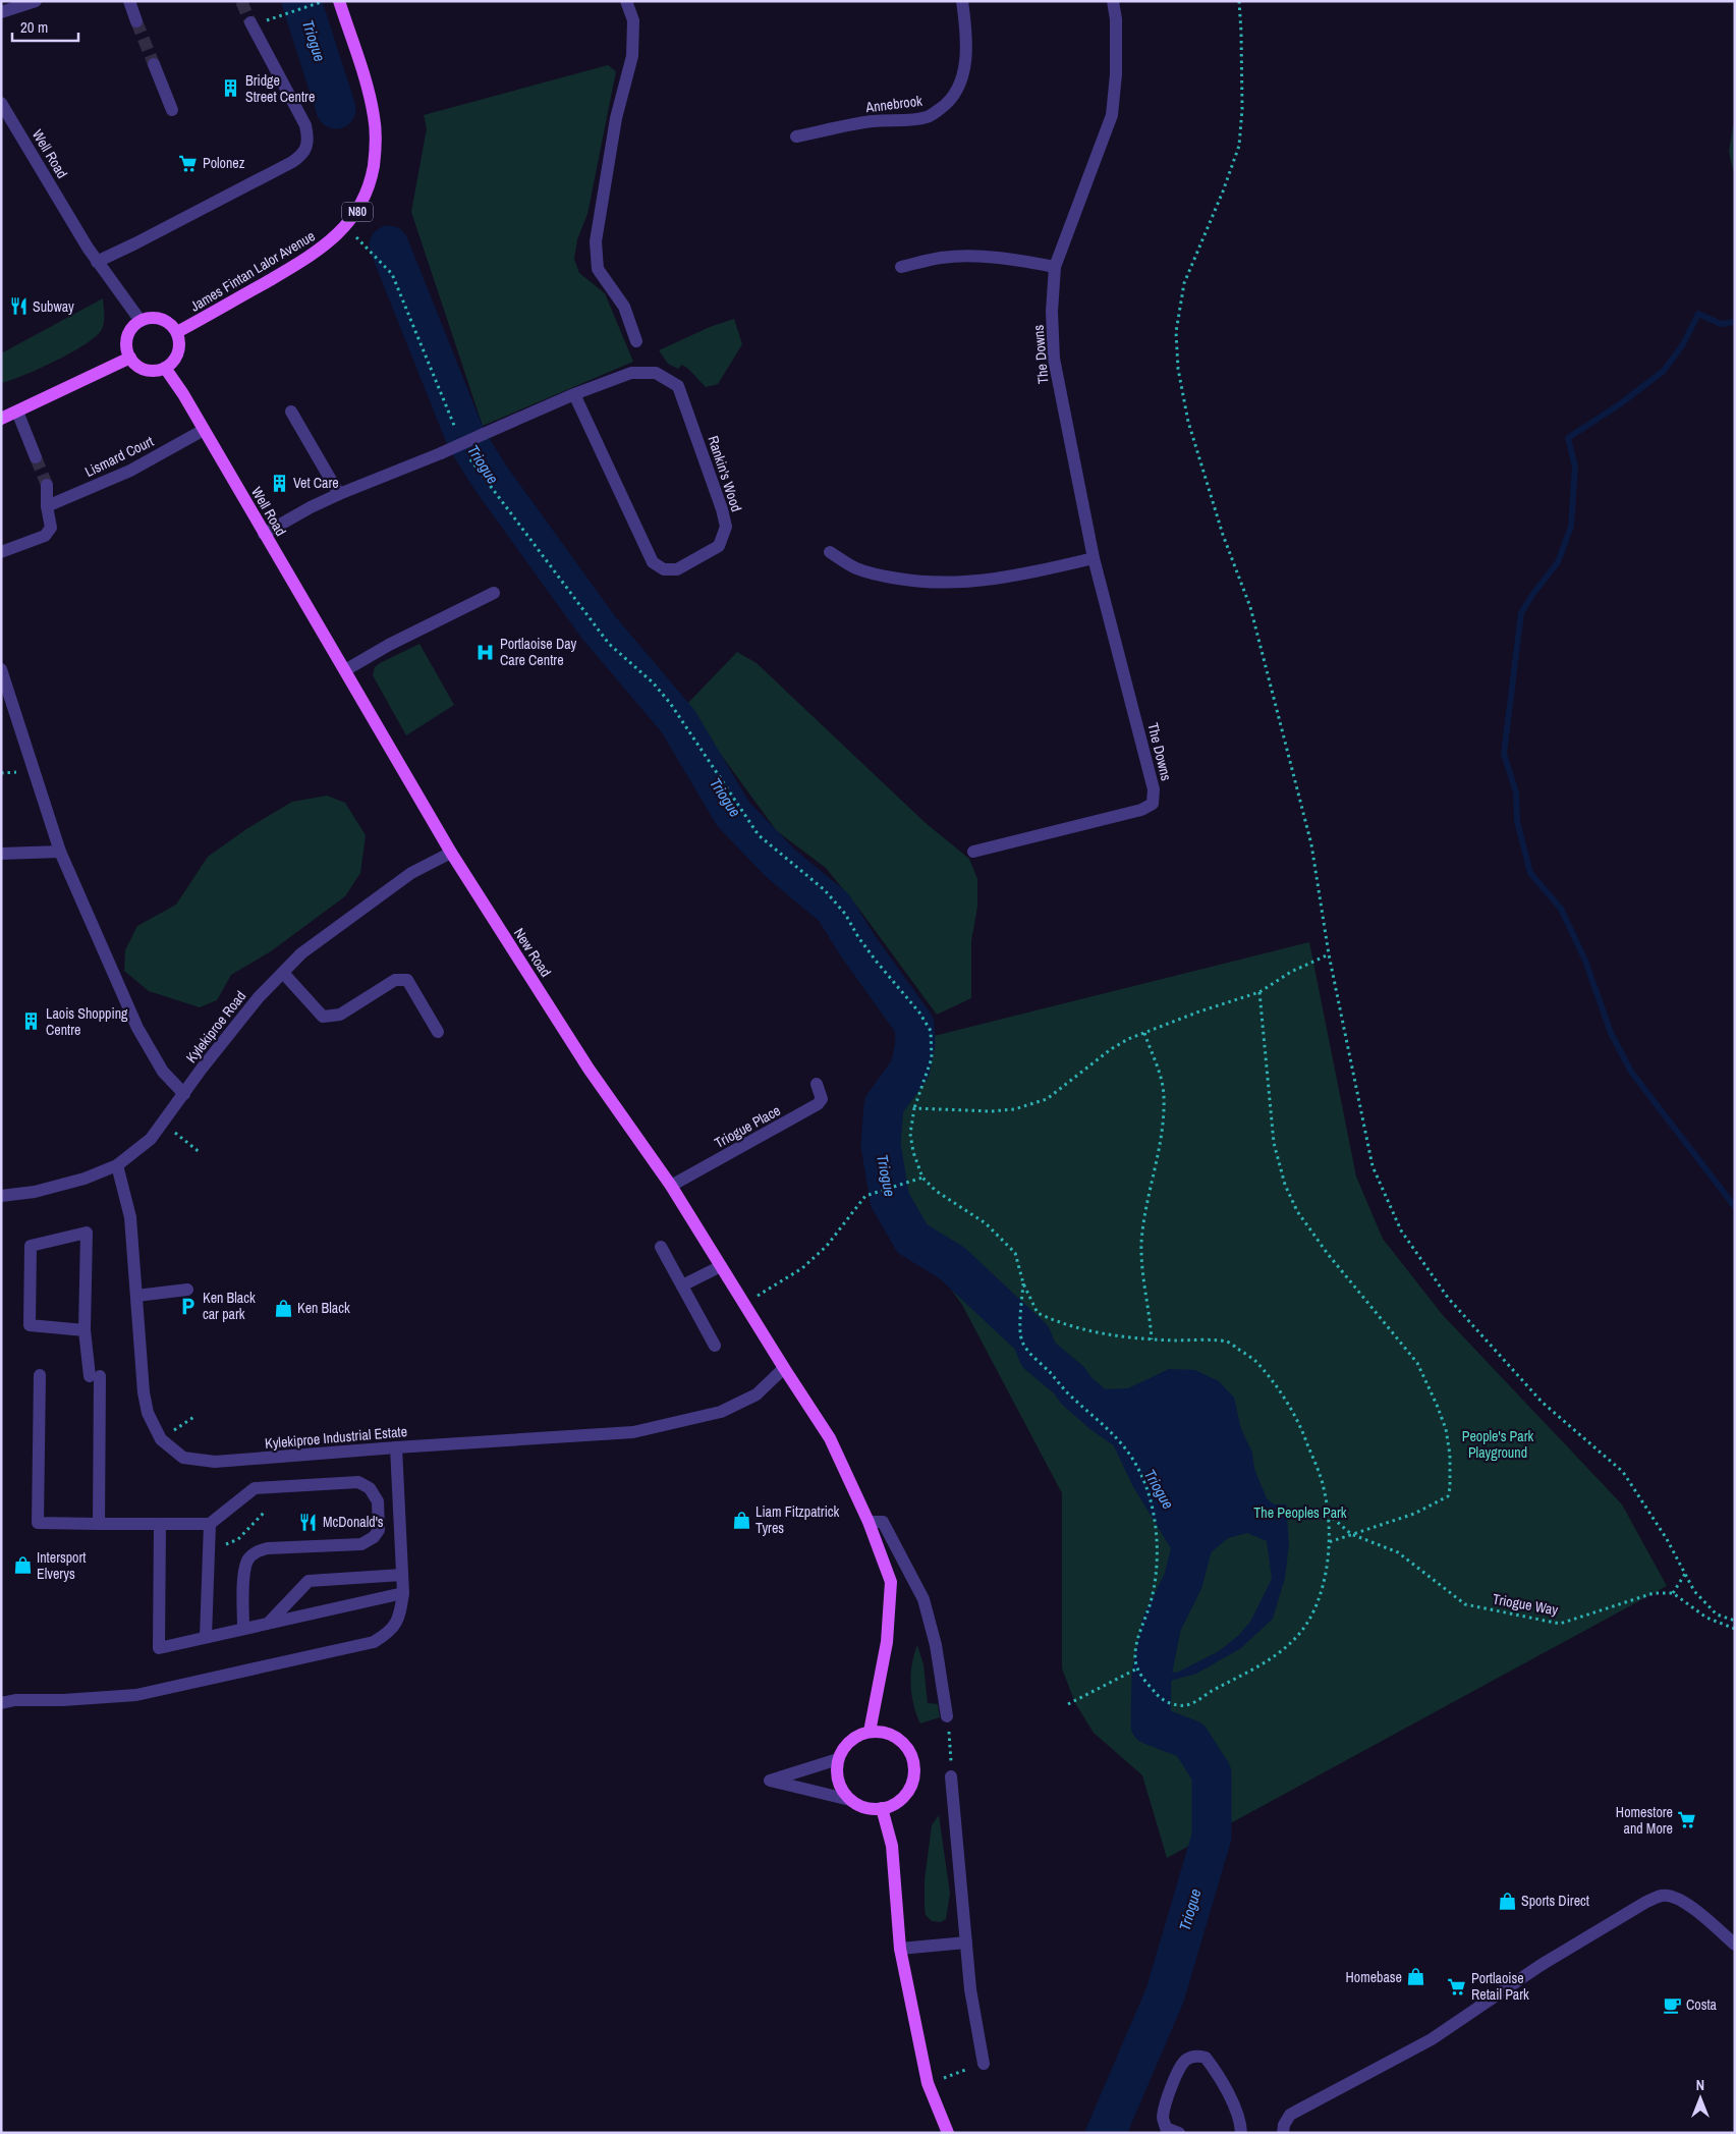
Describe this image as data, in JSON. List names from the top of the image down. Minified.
{"streets":{"main road":["Well Road","N80","James Fintan Lalor Avenue","New Road"],"street":["Annebrook","The Downs","Lismard Court","Rankin's Wood","Kylekiproe Road","Triogue Place","Kylekiproe Industrial Estate"],"path":["Triogue Way"]},"crossings":[["Well Road","James Fintan Lalor Avenue"],["Well Road","Lismard Court"],["Well Road","Rankin's Wood"],["Well Road","New Road"],["New Road","Kylekiproe Road"],["New Road","Triogue Place"],["New Road","Kylekiproe Industrial Estate"],["Kylekiproe Road","Kylekiproe Industrial Estate"]],"water":["Triogue"],"parks":["People's Park Playground","The Peoples Park"],"places":{"building":["Bridge Street Centre","Vet Care","Laois Shopping Centre"],"supermarket":["Polonez","Homestore and More","Portlaoise Retail Park"],"restaurant":["Subway","McDonald's"],"hospital":["Portlaoise Day Care Centre"],"parking":["Ken Black car park"],"shop":["Ken Black","Liam Fitzpatrick Tyres","Intersport Elverys","Sports Direct","Homebase"],"cafe":["Costa"]},"scale_bar":"20 m","north":"top"}
